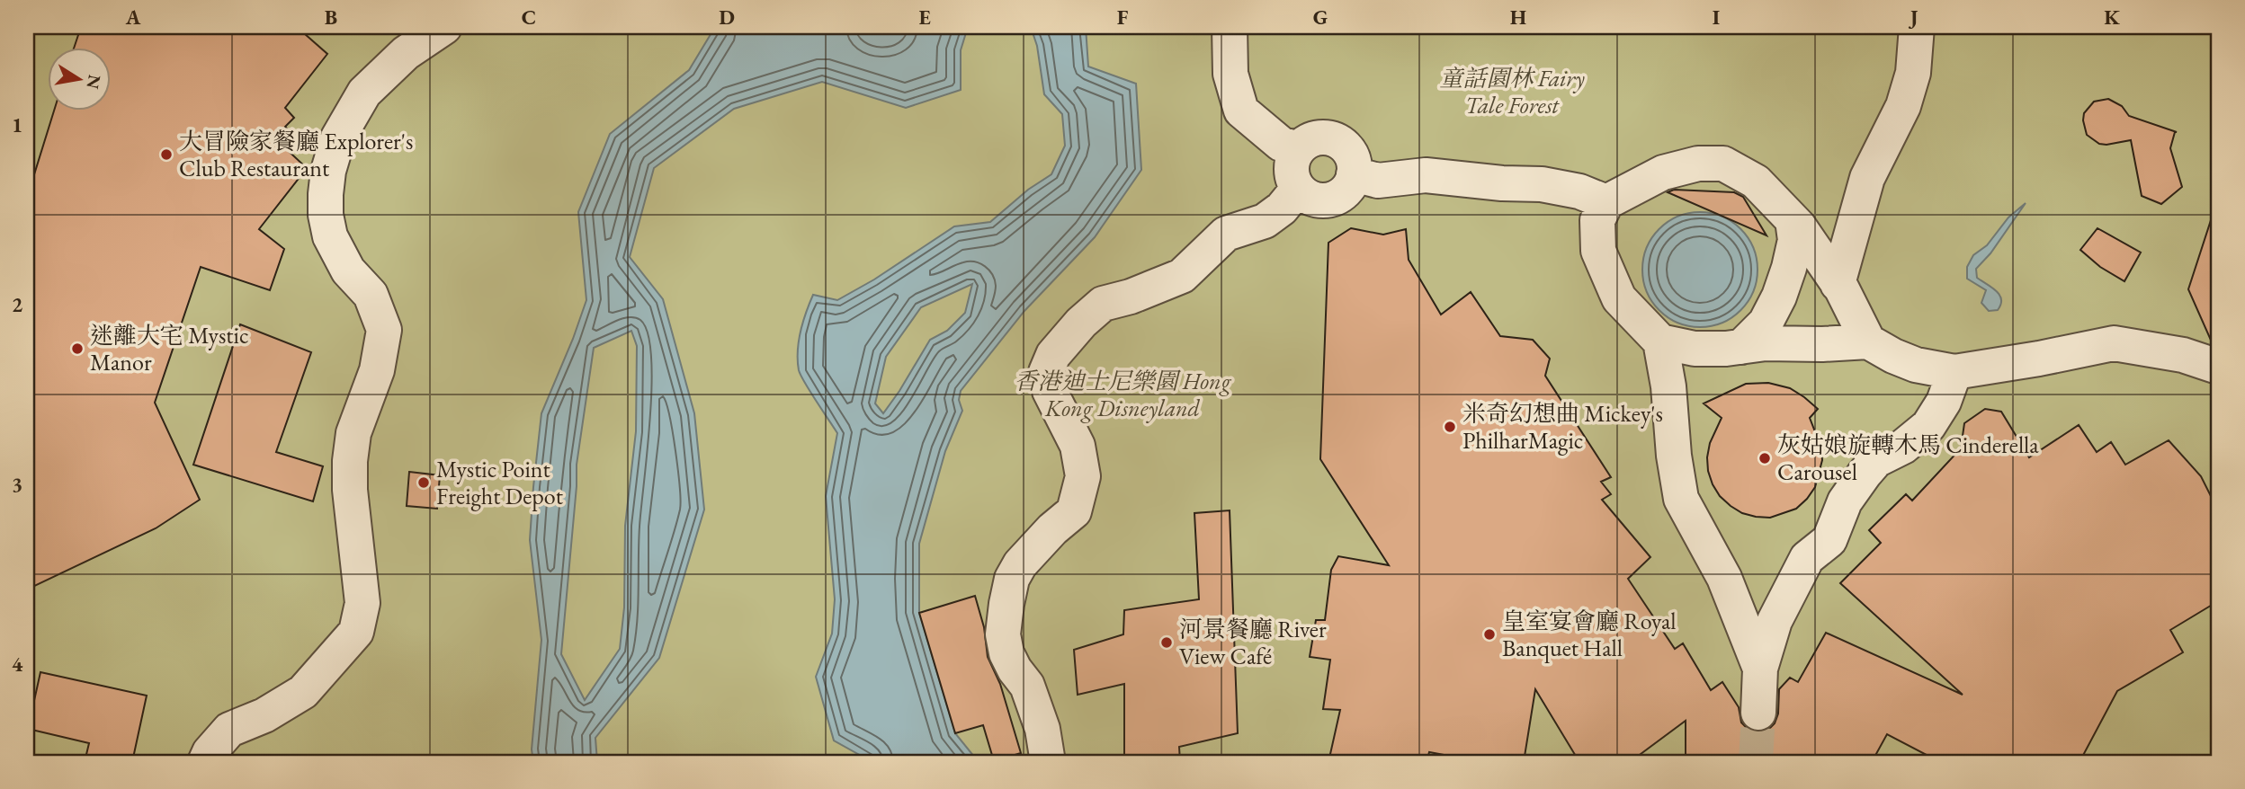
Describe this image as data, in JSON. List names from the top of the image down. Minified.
{"parks":["童話園林 Fairy Tale Forest","香港迪士尼樂園 Hong Kong Disneyland"],"places":["大冒險家餐廳 Explorer's Club Restaurant","迷離大宅 Mystic Manor","米奇幻想曲 Mickey's PhilharMagic","灰姑娘旋轉木馬 Cinderella Carousel","Mystic Point Freight Depot","皇室宴會廳 Royal Banquet Hall","河景餐廳 River View Café"],"north":"right","grid":{"columns":["A","B","C","D","E","F","G","H","I","J","K"],"rows":["1","2","3","4"]}}
